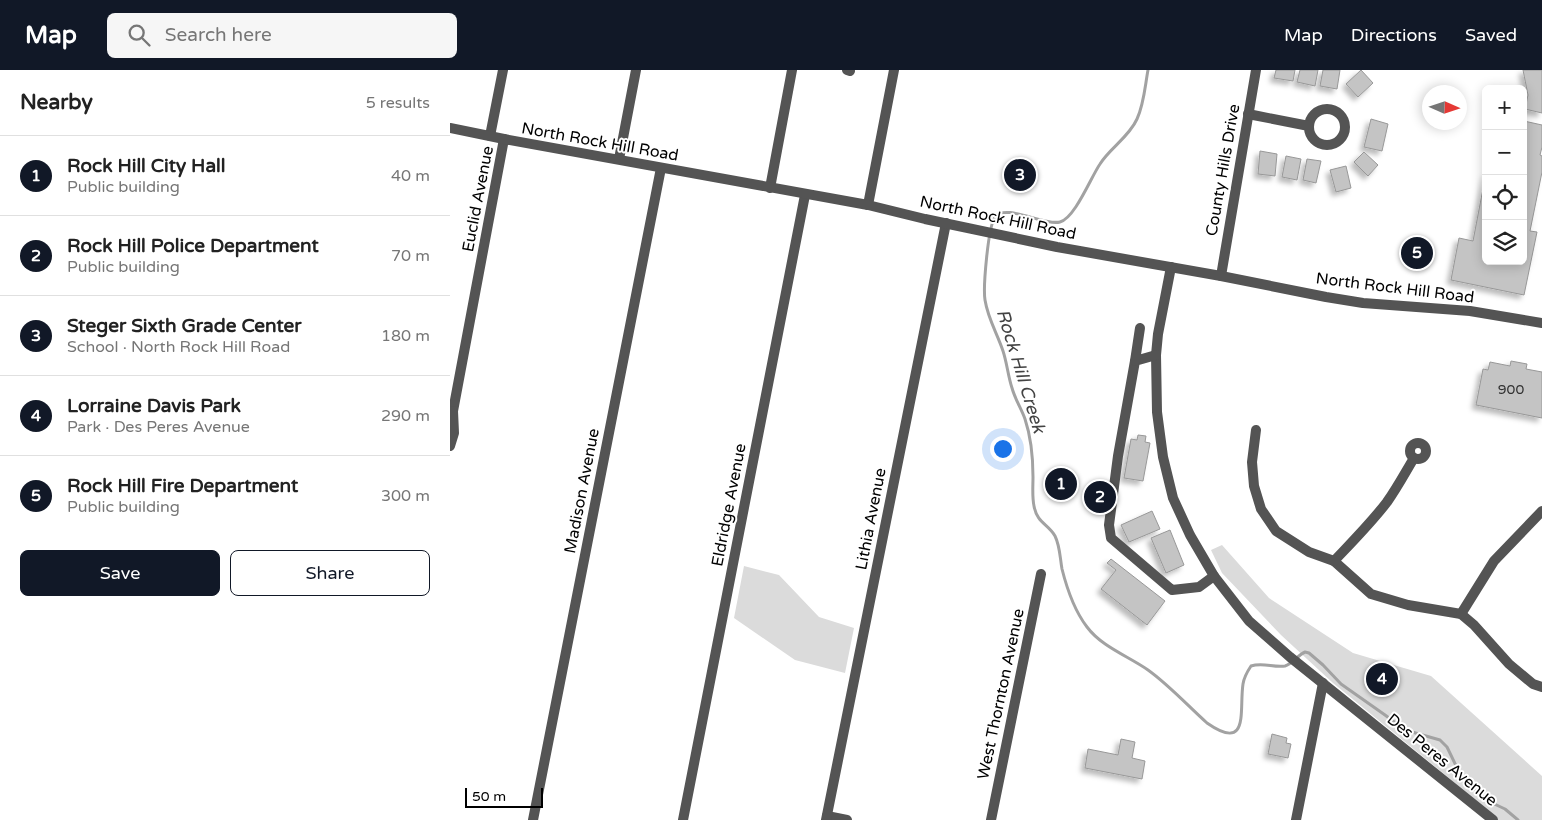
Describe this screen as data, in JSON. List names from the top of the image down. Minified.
{"streets":{"street":["North Rock Hill Road","County Hills Drive","Euclid Avenue","Madison Avenue","Eldridge Avenue","Lithia Avenue","West Thornton Avenue","Des Peres Avenue"]},"crossings":[["North Rock Hill Road","County Hills Drive"],["North Rock Hill Road","Euclid Avenue"],["North Rock Hill Road","Madison Avenue"],["North Rock Hill Road","Eldridge Avenue"],["North Rock Hill Road","Lithia Avenue"],["North Rock Hill Road","Des Peres Avenue"]],"water":["Rock Hill Creek"],"house_numbers":["900"],"scale_bar":"50 m","north":"right","page":{"header":"Map","search":"Search here","nav":["Map","Directions","Saved"],"heading":["Nearby","5 results"],"map_buttons":["+","−"],"list":[{"mark":"1","name":"Rock Hill City Hall","note":"Public building","value":"40 m"},{"mark":"2","name":"Rock Hill Police Department","note":"Public building","value":"70 m"},{"mark":"3","name":"Steger Sixth Grade Center","note":"School · North Rock Hill Road","value":"180 m"},{"mark":"4","name":"Lorraine Davis Park","note":"Park · Des Peres Avenue","value":"290 m"},{"mark":"5","name":"Rock Hill Fire Department","note":"Public building","value":"300 m"}],"pins":["3","5","1","2","4"],"buttons":["Save","Share"],"scale":"50 m"}}
